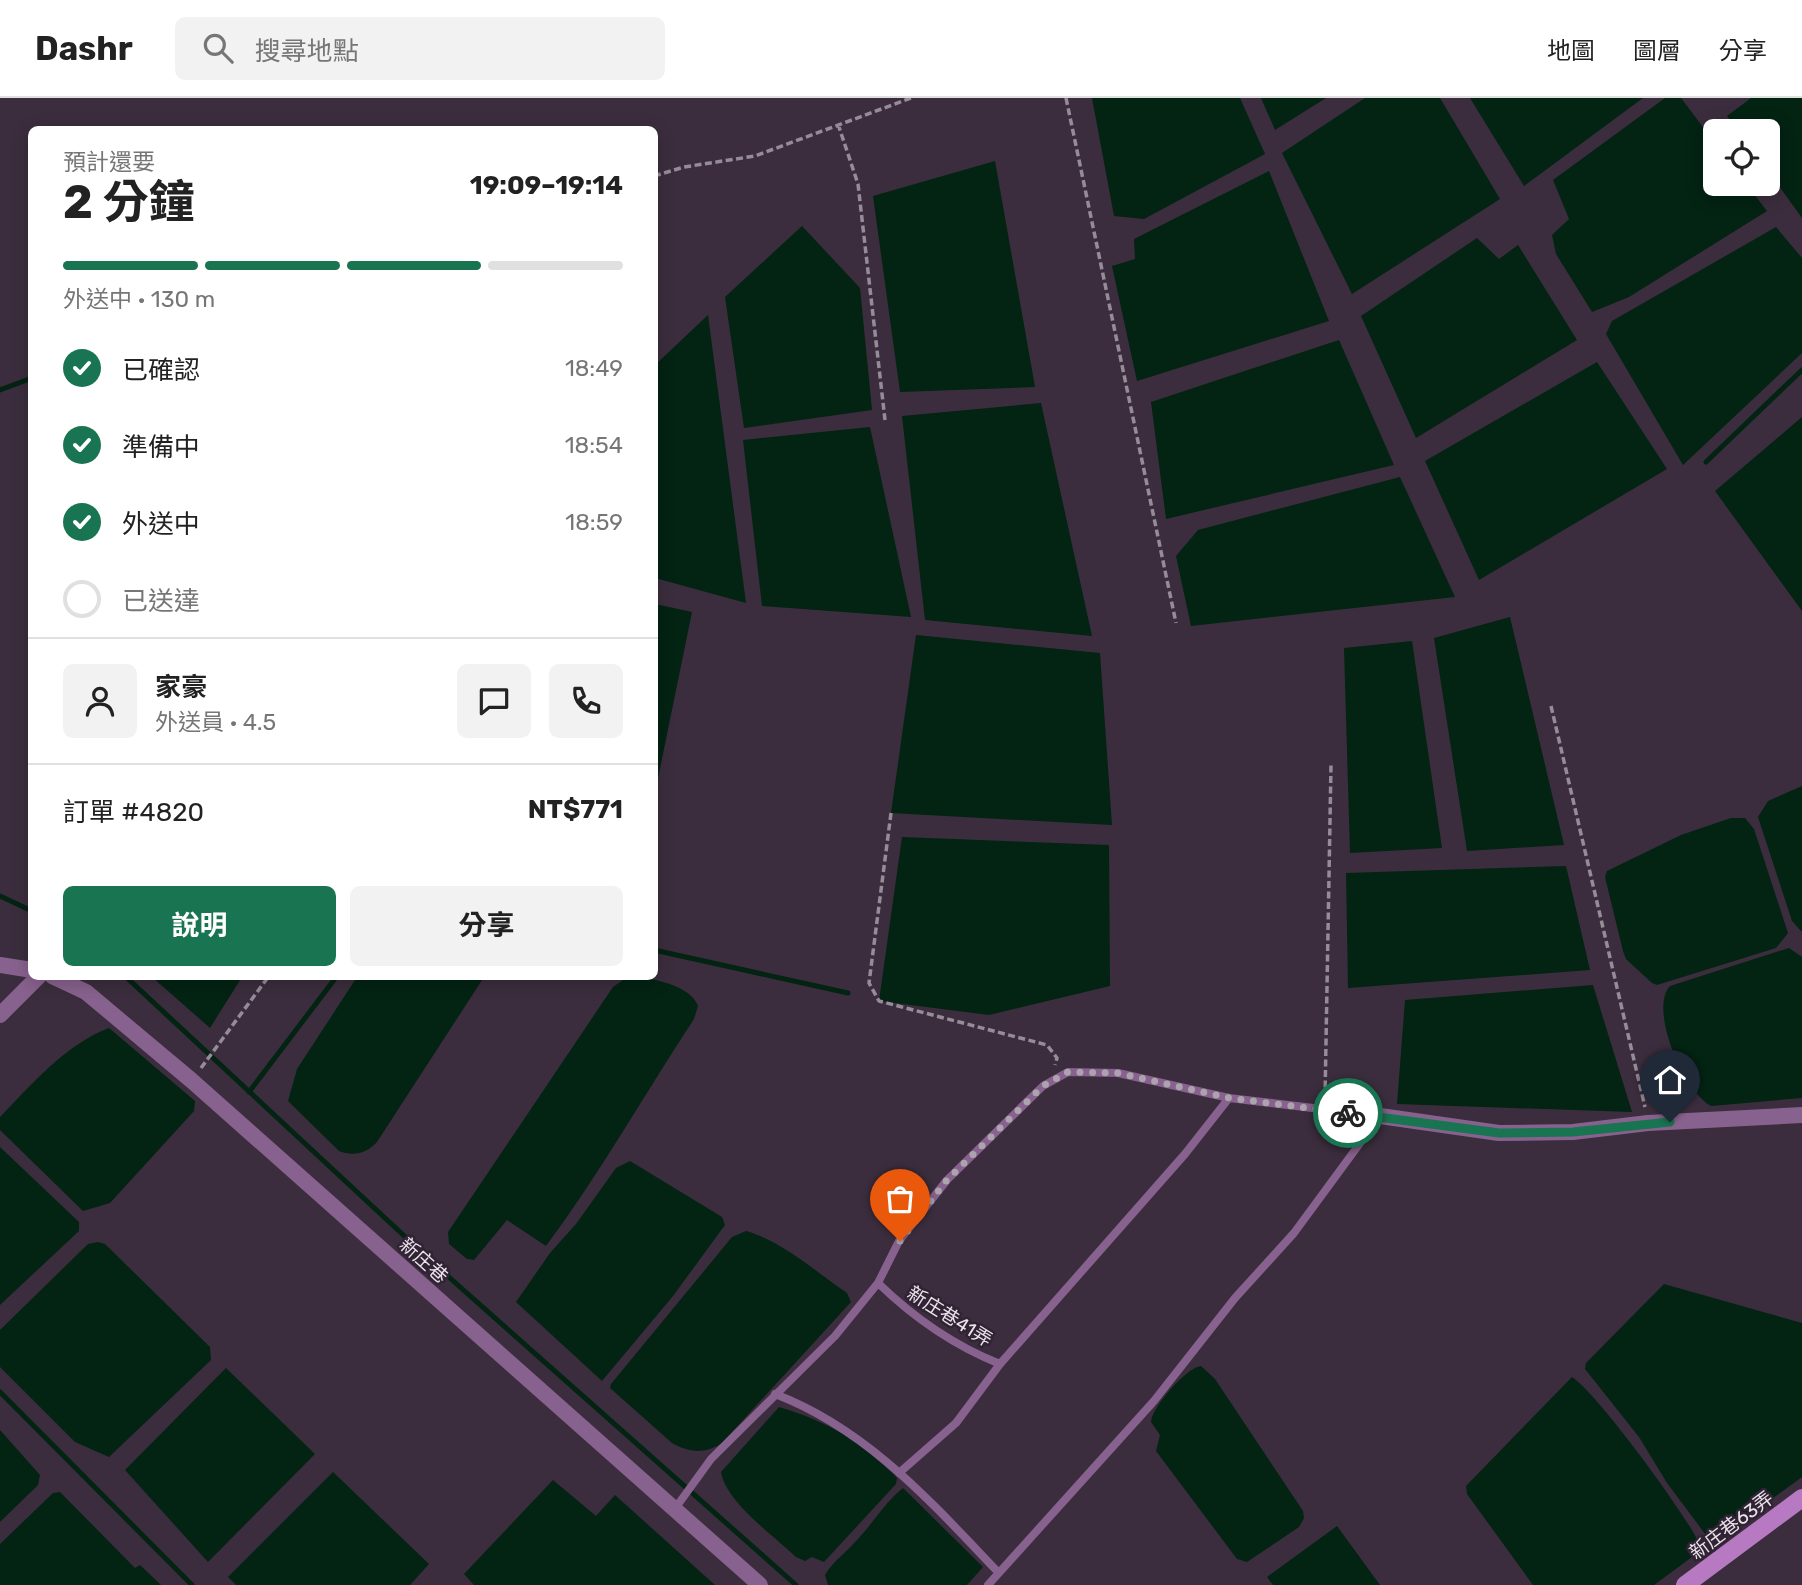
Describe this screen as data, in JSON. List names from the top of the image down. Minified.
{"streets":{"street":["新庄巷","新庄巷63弄"],"lane":["新庄巷41弄"]},"page":{"header":"Dashr","search":"搜尋地點","nav":["地圖","圖層","分享"],"heading":["2 分鐘","預計還要","19:09–19:14"],"panel":["家豪","外送員 · 4.5","訂單 #4820","NT$771"],"bar":"外送中 · 130 m","list":[["已確認","18:49"],["準備中","18:54"],["外送中","18:59"],"已送達"],"buttons":["說明","分享"]}}
